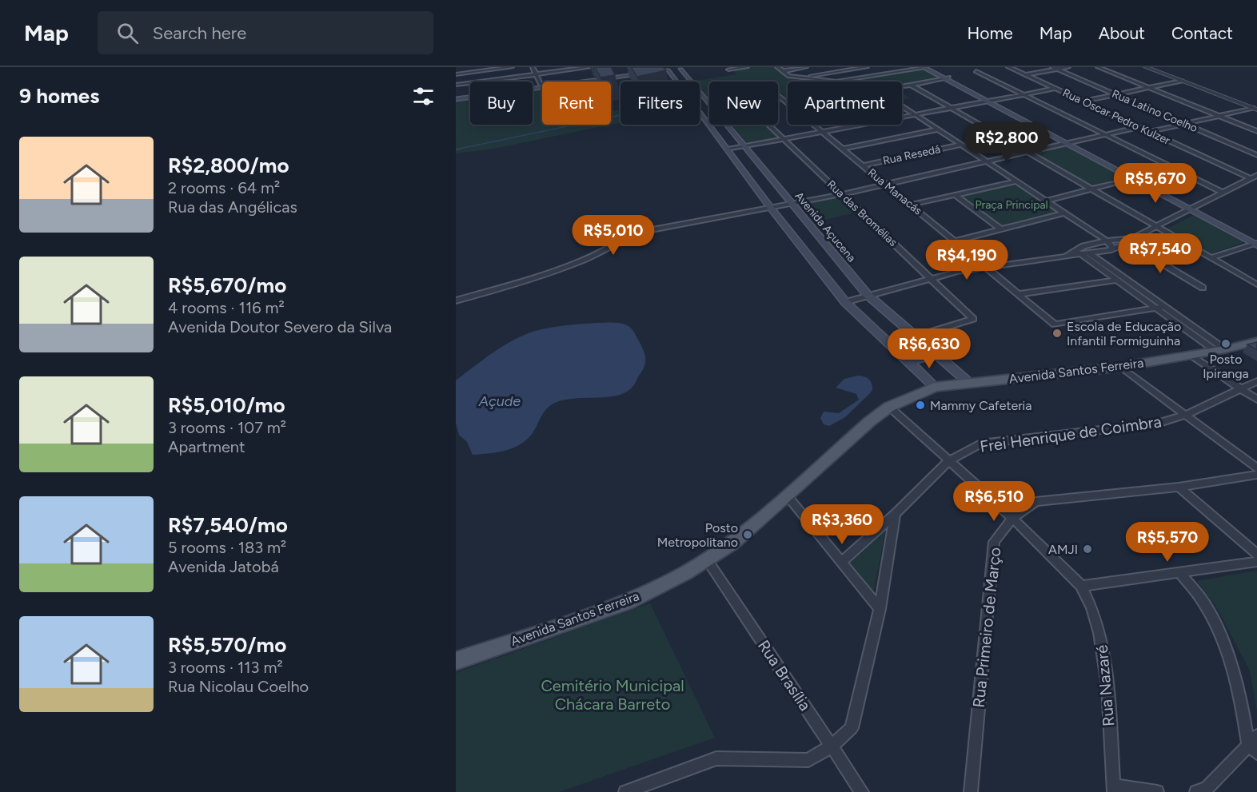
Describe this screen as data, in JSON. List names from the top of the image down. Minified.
{"streets":{"main road":["Avenida Açucena","Avenida Santos Ferreira"],"street":["Rua Latino Coelho","Rua Oscar Pedro Kulzer","Rua Resedá","Rua Manacás","Rua das Bromélias","Frei Henrique de Coimbra","Rua Primeiro de Março","Rua Brasília","Rua Nazaré"]},"crossings":[["Rua Resedá","Rua Manacás"],["Rua das Bromélias","Avenida Açucena"],["Avenida Açucena","Avenida Santos Ferreira"],["Avenida Santos Ferreira","Rua Brasília"],["Avenida Santos Ferreira","Rua Nazaré"],["Frei Henrique de Coimbra","Rua Nazaré"],["Rua Primeiro de Março","Rua Nazaré"]],"water":["Açude"],"parks":["Praça Principal","Cemitério Municipal Chácara Barreto"],"places":["Escola de Educação Infantil Formiguinha","Posto Ipiranga","Mammy Cafeteria","Posto Metropolitano","AMJI"],"page":{"header":"Map","search":"Search here","nav":["Home","Map","About","Contact"],"heading":"9 homes","chip":["Buy","Rent","Filters","New","Apartment"],"price":["R$2,800","R$5,670","R$5,010","R$7,540","R$4,190","R$6,630","R$6,510","R$3,360","R$5,570"],"list":[{"name":"R$2,800/mo","note":"2 rooms · 64 m² · Rua das Angélicas"},{"name":"R$5,670/mo","note":"4 rooms · 116 m² · Avenida Doutor Severo da Silva"},{"name":"R$5,010/mo","note":"3 rooms · 107 m² · Apartment"},{"name":"R$7,540/mo","note":"5 rooms · 183 m² · Avenida Jatobá"},{"name":"R$5,570/mo","note":"3 rooms · 113 m² · Rua Nicolau Coelho"}]}}
